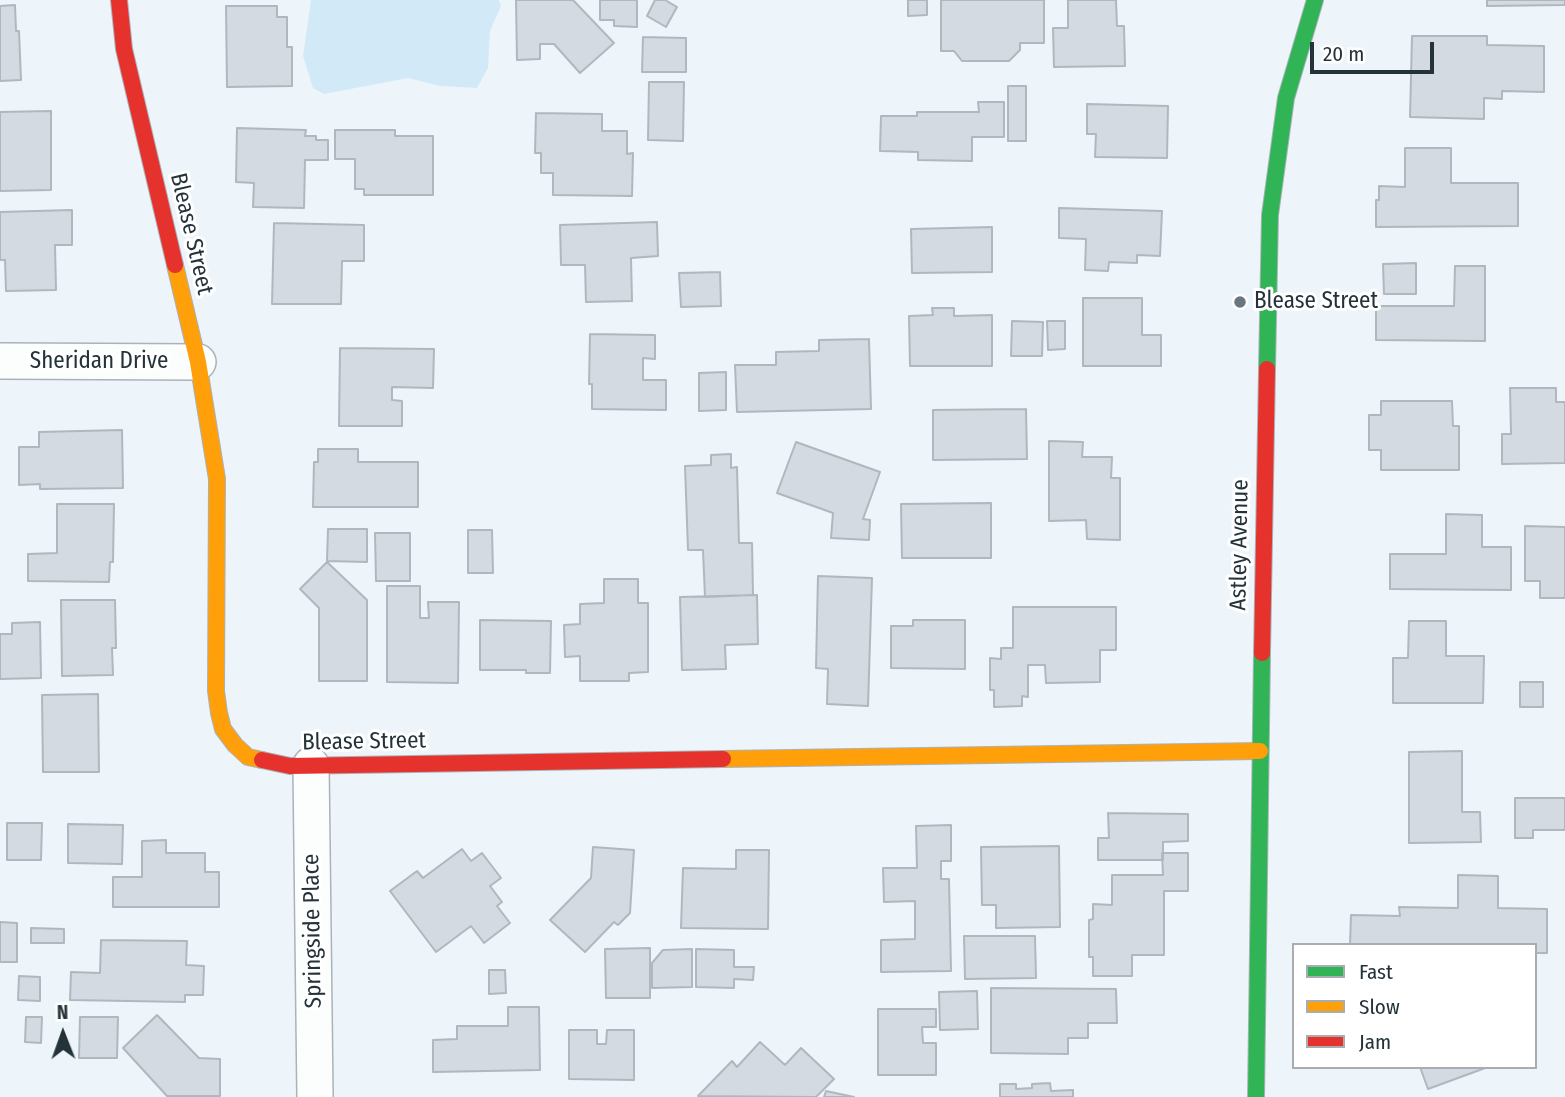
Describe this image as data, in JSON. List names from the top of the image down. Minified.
{"streets":{"street":["Blease Street","Sheridan Drive","Astley Avenue","Springside Place"]},"crossings":[["Blease Street","Sheridan Drive"],["Blease Street","Astley Avenue"],["Blease Street","Springside Place"]],"places":["Blease Street"],"legend":["Fast","Slow","Jam"],"scale_bar":"20 m","north":"top"}
